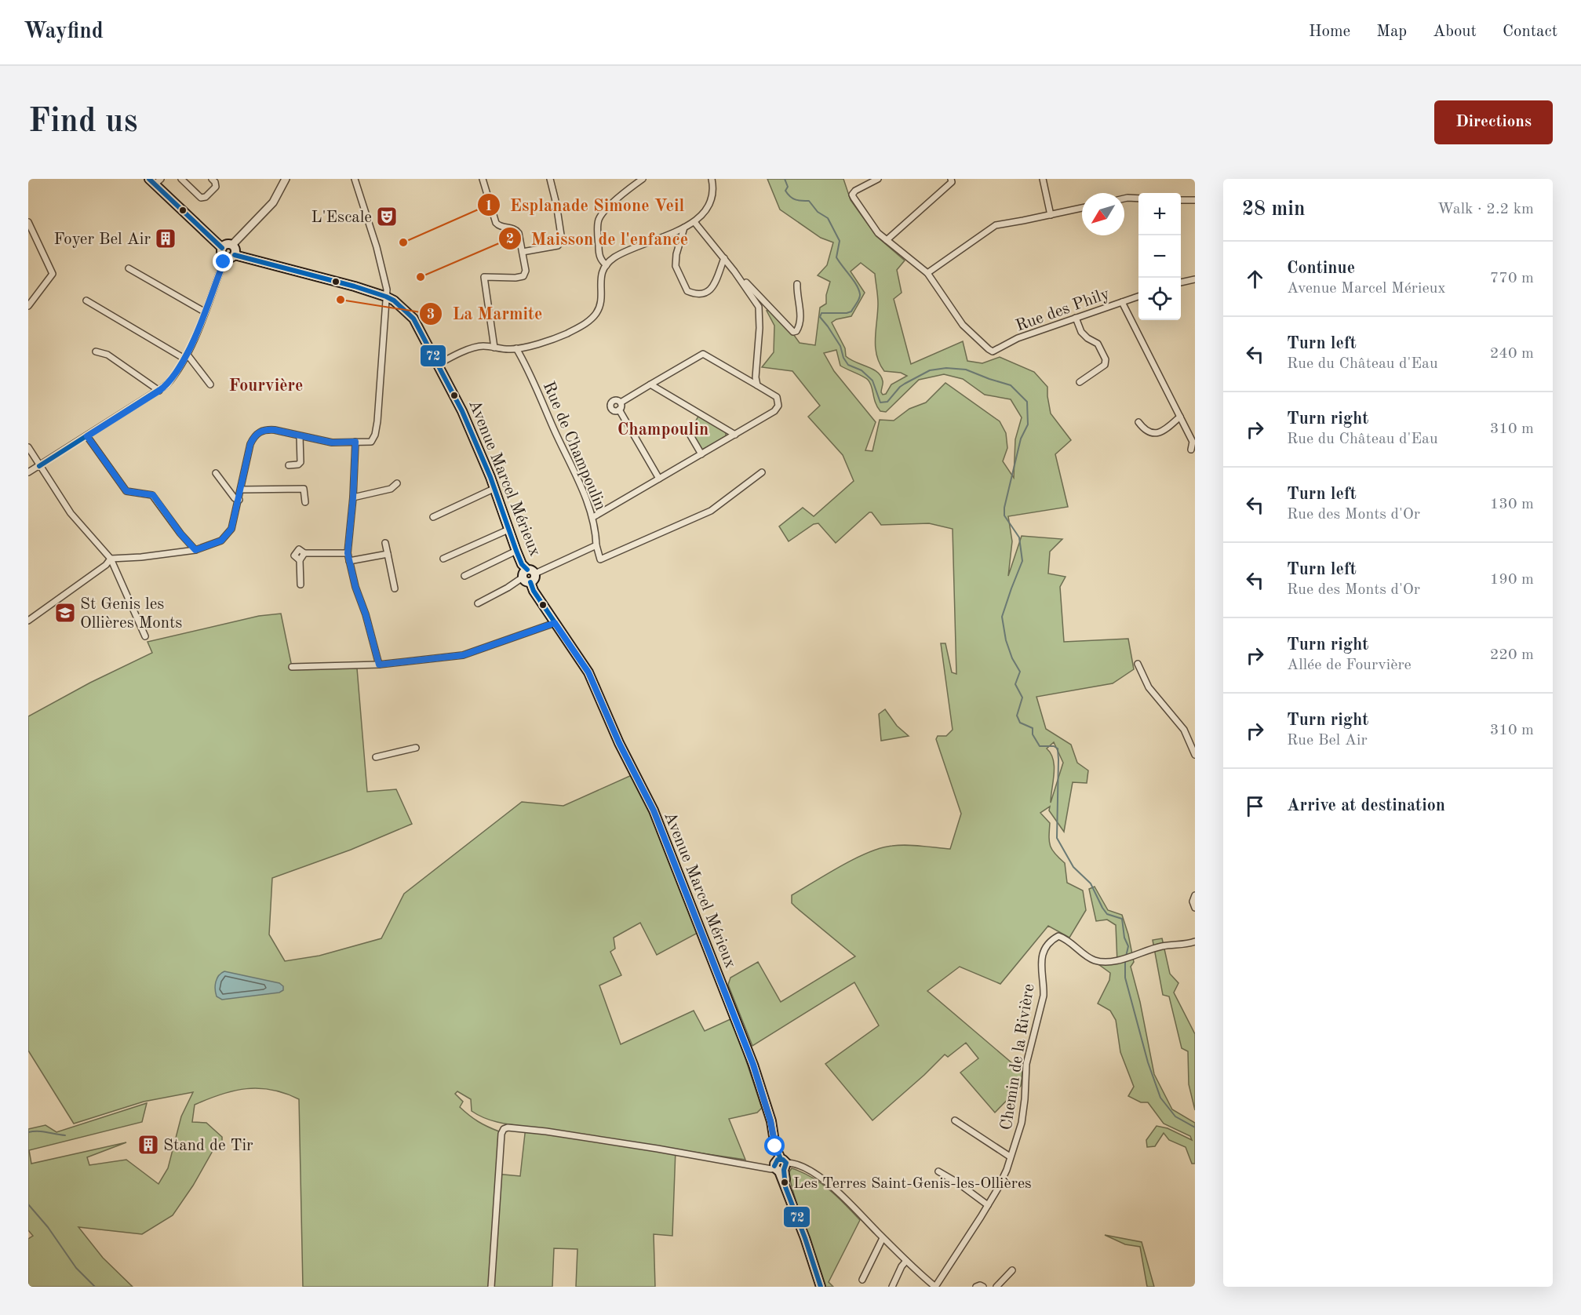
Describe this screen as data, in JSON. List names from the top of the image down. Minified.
{"streets":{"main road":["Avenue Marcel Mérieux"],"street":["Rue des Phily","Rue de Champoulin","Chemin de la Rivière"]},"districts":["Fourvière","Champoulin"],"places":{"theatre":["L'Escale"],"building":["Foyer Bel Air","Stand de Tir"],"other":["Esplanade Simone Veil","Maisson de l'enfance","La Marmite","Les Terres Saint-Genis-les-Ollières"],"school or university":["St Genis les Ollières Monts"]},"lines":["transit line 72"],"north":"bottom left","page":{"header":"Wayfind","nav":["Home","Map","About","Contact"],"buttons":"Directions","title":"Find us","heading":["28 min","Walk · 2.2 km"],"map_buttons":["+","−"],"list":[["Continue","Avenue Marcel Mérieux","770 m"],["Turn left","Rue du Château d'Eau","240 m"],["Turn right","Rue du Château d'Eau","310 m"],["Turn left","Rue des Monts d'Or","130 m"],["Turn left","Rue des Monts d'Or","190 m"],["Turn right","Allée de Fourvière","220 m"],["Turn right","Rue Bel Air","310 m"],"Arrive at destination"]}}
